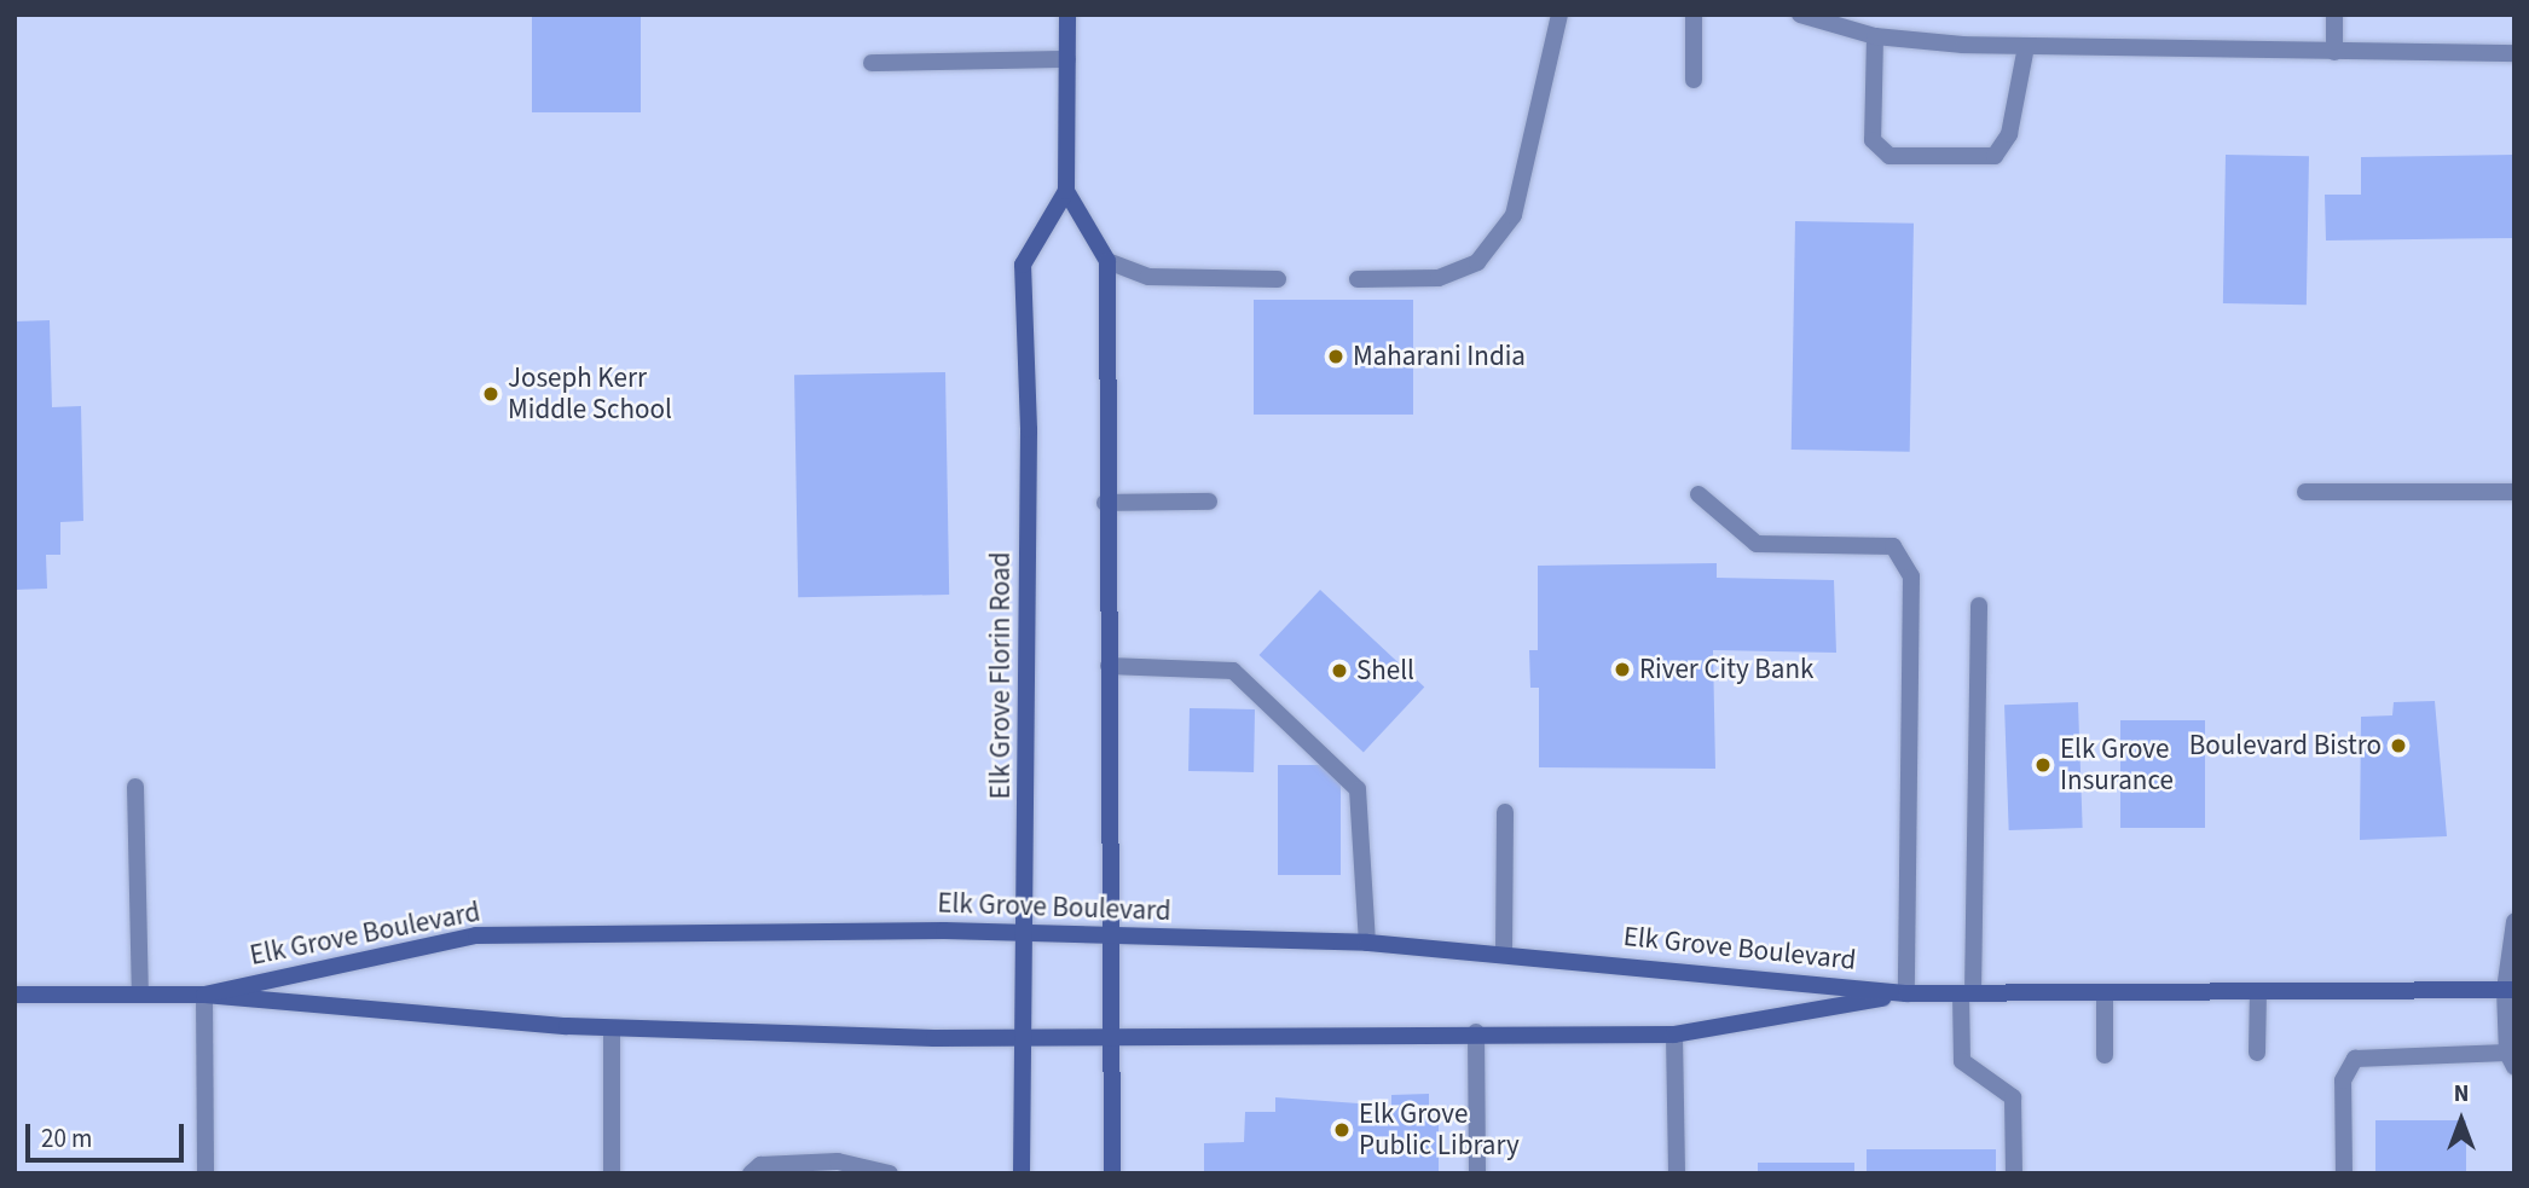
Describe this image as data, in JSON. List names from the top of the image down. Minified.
{"streets":{"main road":["Elk Grove Florin Road","Elk Grove Boulevard"]},"crossings":[["Elk Grove Florin Road","Elk Grove Boulevard"]],"places":["Maharani India","Joseph Kerr Middle School","River City Bank","Shell","Boulevard Bistro","Elk Grove Insurance","Elk Grove Public Library"],"scale_bar":"20 m","north":"top"}
